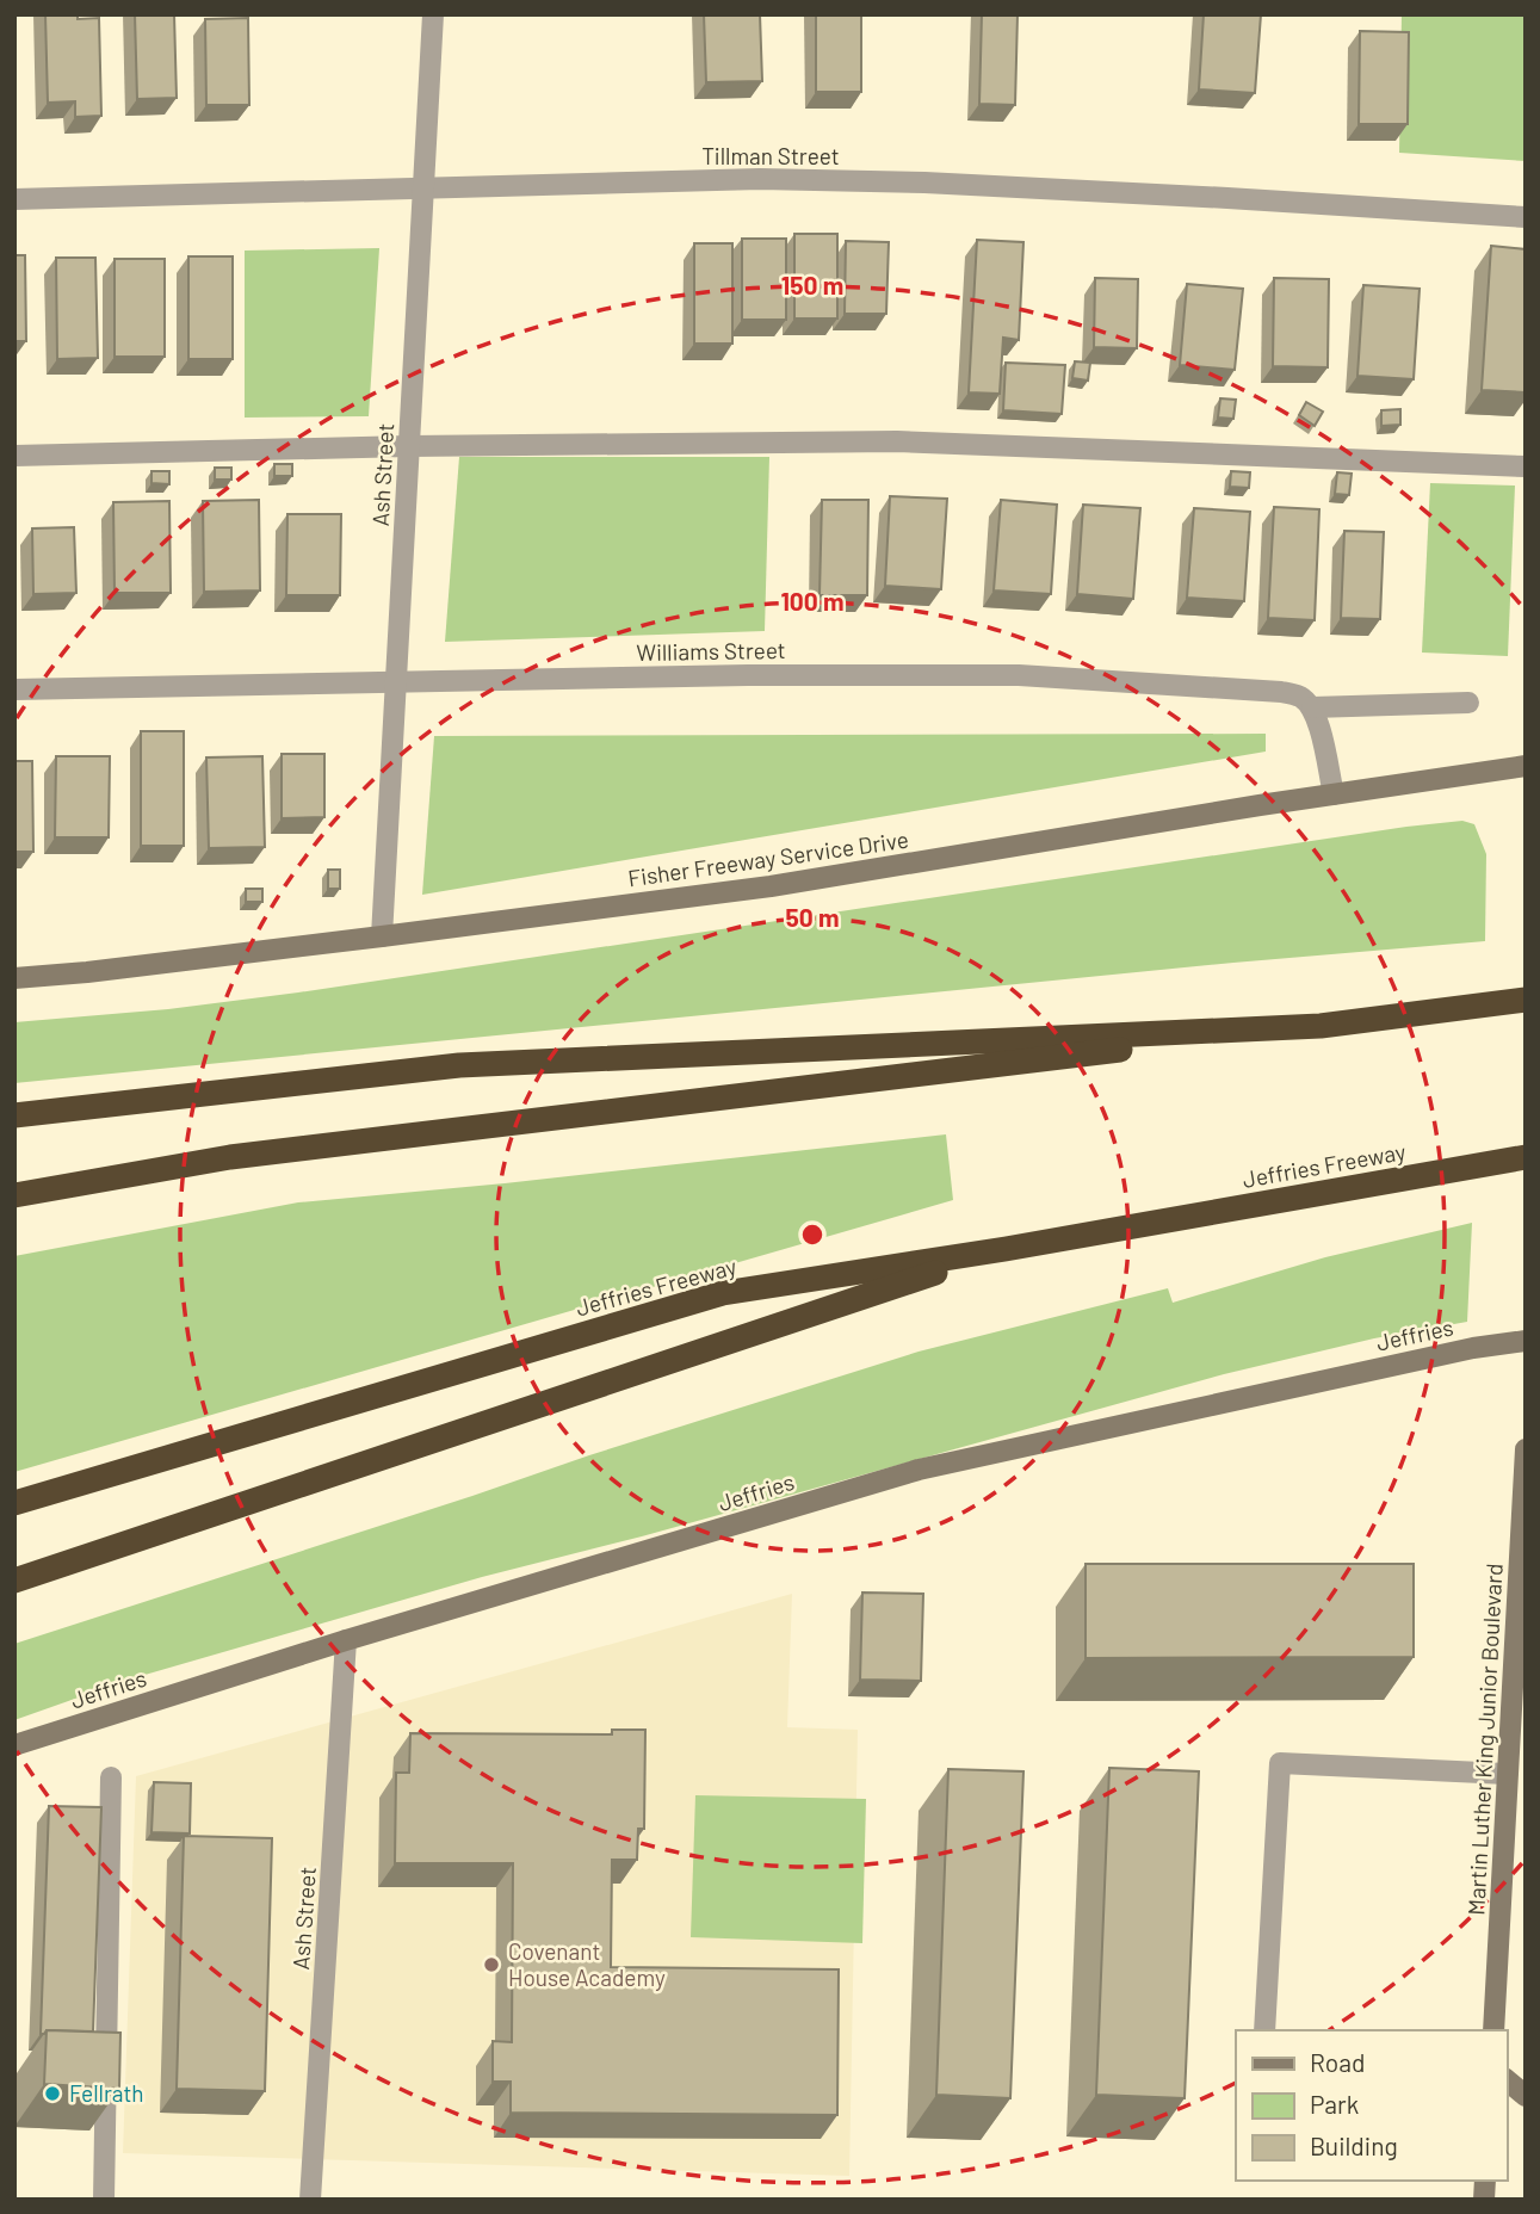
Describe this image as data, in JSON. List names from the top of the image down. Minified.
{"streets":{"highway":["Jeffries Freeway"],"street":["Tillman Street","Ash Street","Williams Street","Fisher Freeway Service Drive","Jeffries","Martin Luther King Junior Boulevard"]},"crossings":[["Tillman Street","Ash Street"],["Ash Street","Williams Street"],["Ash Street","Fisher Freeway Service Drive"],["Ash Street","Jeffries"]],"places":["Covenant House Academy","Fellrath"],"legend":["Road","Park","Building"],"rings":["150 m","100 m","50 m"]}
